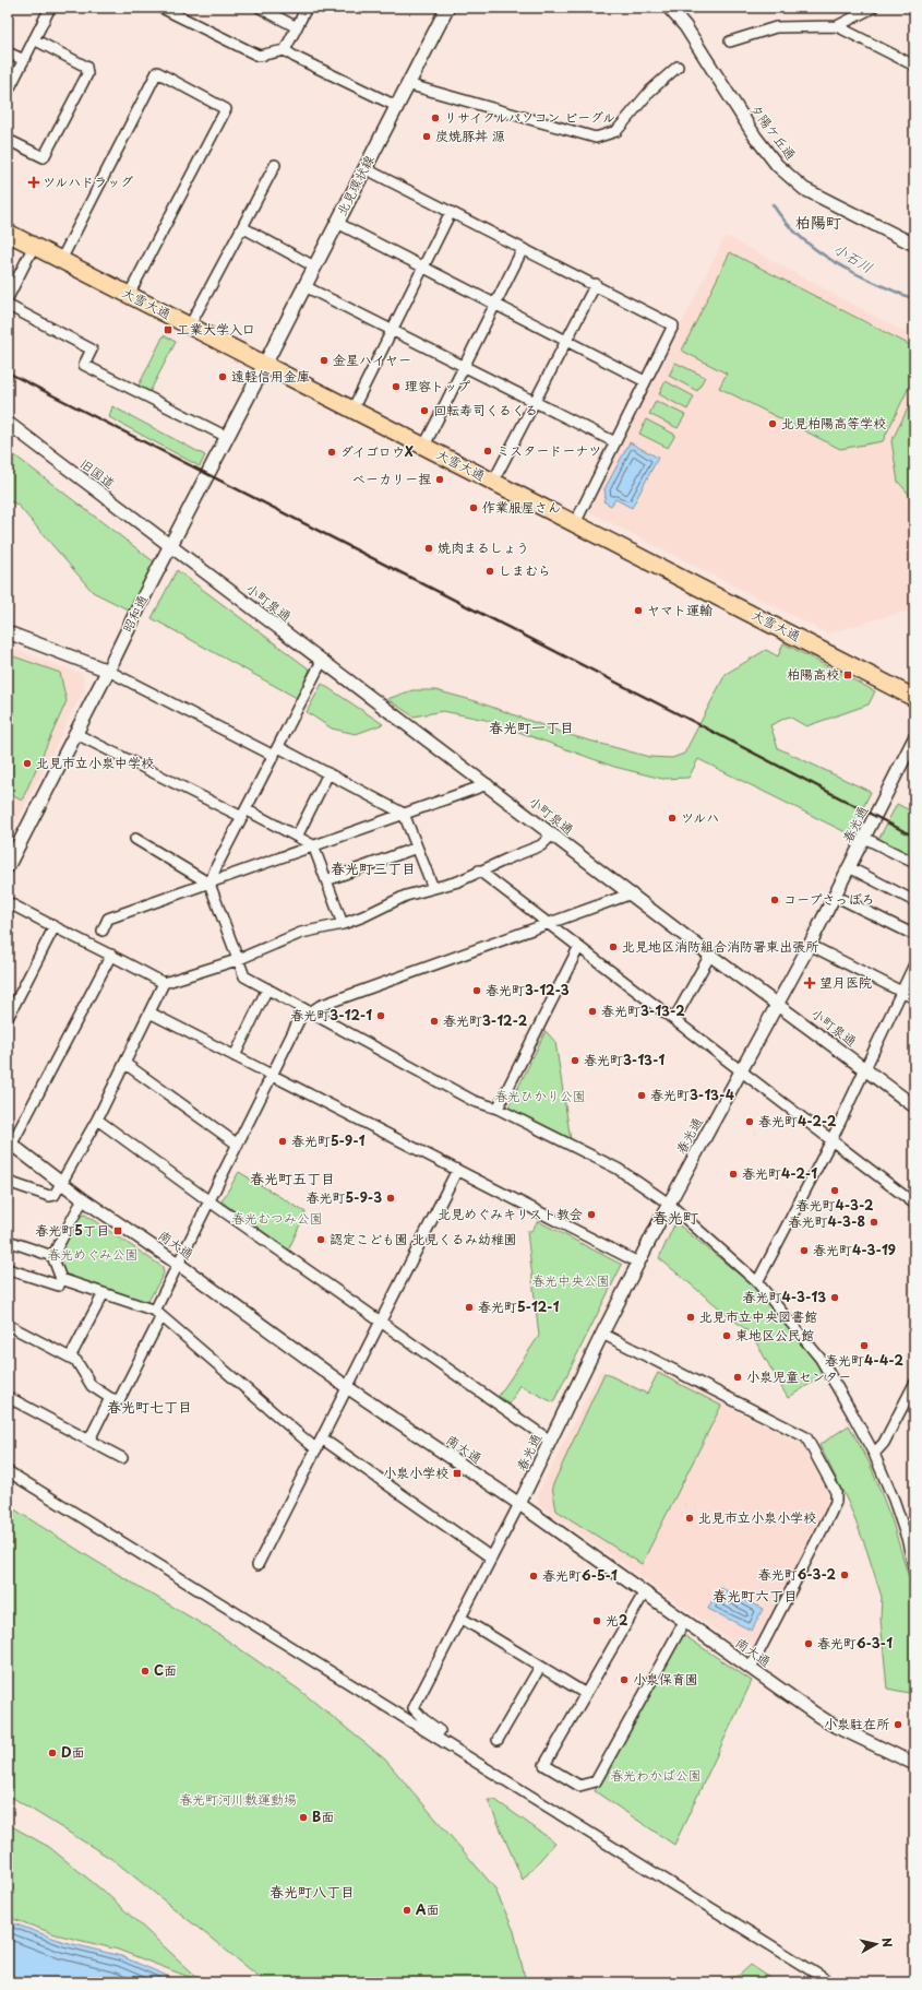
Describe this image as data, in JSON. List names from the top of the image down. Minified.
{"streets":{"highway":["大雪大通"],"main road":["北見環状線","昭和通"],"street":["夕陽ケ丘通","旧国道","小町泉通","春光通","南大通"]},"crossings":[["北見環状線","大雪大通"],["北見環状線","昭和通"],["大雪大通","昭和通"],["旧国道","小町泉通"],["旧国道","昭和通"],["小町泉通","昭和通"],["小町泉通","春光通"],["春光通","南大通"]],"districts":["柏陽町","春光町一丁目","春光町三丁目","春光町五丁目","春光町","春光町七丁目","春光町六丁目","春光町八丁目"],"water":["小石川"],"parks":["春光ひかり公園","春光むつみ公園","春光めぐみ公園","春光中央公園","春光わかば公園","春光町河川敷運動場"],"places":{"other":["リサイクルパソコン ビーグル","炭焼豚丼 源","金星ハイヤー","遠軽信用金庫","理容トップ","回転寿司くるくる","北見柏陽高等学校","ミスタードーナツ","ダイゴロウX","ベーカリー捏","作業服屋さん","焼肉まるしょう","しまむら","ヤマト運輸","北見市立小泉中学校","ツルハ","コープさっぽろ","北見地区消防組合消防署東出張所","春光町3-12-3","春光町3-13-2","春光町3-12-1","春光町3-12-2","春光町3-13-1","春光町3-13-4","春光町4-2-2","春光町5-9-1","春光町4-2-1","春光町4-3-2","春光町5-9-3","北見めぐみキリスト教会","春光町4-3-8","認定こども園 北見くるみ幼稚園","春光町4-3-19","春光町4-3-13","春光町5-12-1","北見市立中央図書館","東地区公民館","春光町4-4-2","小泉児童センター","北見市立小泉小学校","春光町6-3-2","春光町6-5-1","光2","春光町6-3-1","C面","小泉保育園","小泉駐在所","D面","B面","A面"],"health":["ツルハドラッグ","望月医院"],"transit":["工業大学入口","柏陽高校","春光町5丁目","小泉小学校"]},"north":"right"}
